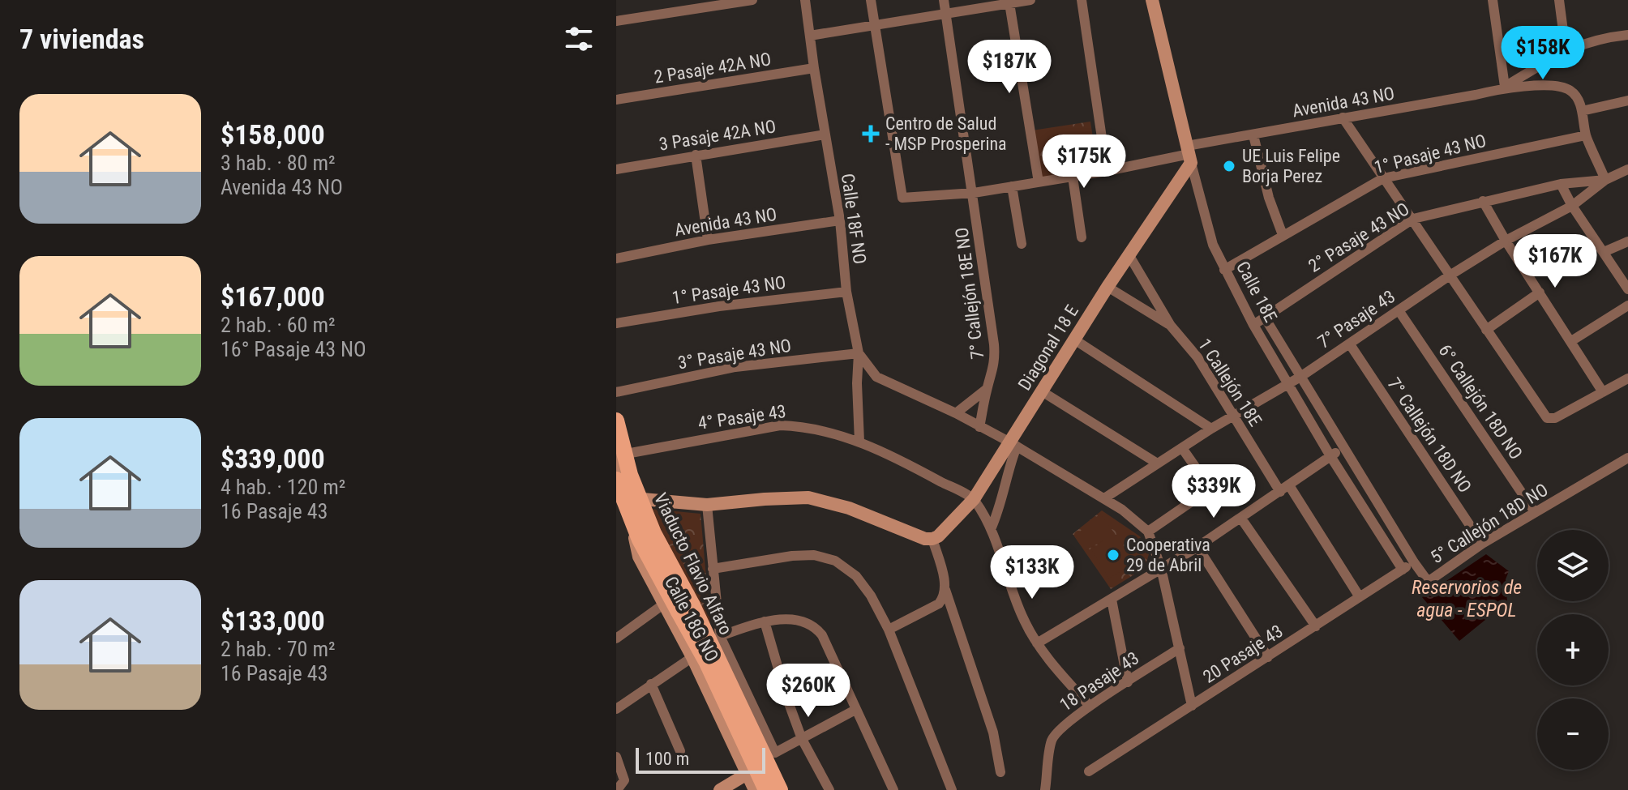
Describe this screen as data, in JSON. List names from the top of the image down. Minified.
{"streets":{"main road":["Viaducto Flavio Alfaro"],"street":["2 Pasaje 42A NO","Avenida 43 NO","3 Pasaje 42A NO","1° Pasaje 43 NO","Calle 18F NO","2° Pasaje 43 NO","Calle 18E","7° Callejón 18E NO","7° Pasaje 43","Diagonal 18 E","3° Pasaje 43 NO","1 Callejón 18E","6° Callejón 18D NO","4° Pasaje 43","7° Callejón 18D NO","5° Callejón 18D NO","Calle 18G NO","20 Pasaje 43","18 Pasaje 43"]},"crossings":[["2 Pasaje 42A NO","Calle 18F NO"],["Avenida 43 NO","Calle 18F NO"],["Avenida 43 NO","Calle 18E"],["Avenida 43 NO","7° Callejón 18E NO"],["Avenida 43 NO","Diagonal 18 E"],["3 Pasaje 42A NO","Calle 18F NO"],["1° Pasaje 43 NO","Calle 18F NO"],["1° Pasaje 43 NO","Calle 18E"],["Calle 18F NO","3° Pasaje 43 NO"],["Calle 18F NO","4° Pasaje 43"],["2° Pasaje 43 NO","Calle 18E"],["2° Pasaje 43 NO","7° Pasaje 43"],["Calle 18E","7° Pasaje 43"],["Calle 18E","Diagonal 18 E"],["Calle 18E","5° Callejón 18D NO"],["Calle 18E","20 Pasaje 43"],["7° Pasaje 43","1 Callejón 18E"],["7° Pasaje 43","6° Callejón 18D NO"],["7° Pasaje 43","7° Callejón 18D NO"],["Diagonal 18 E","1 Callejón 18E"],["Diagonal 18 E","4° Pasaje 43"],["1 Callejón 18E","20 Pasaje 43"],["6° Callejón 18D NO","5° Callejón 18D NO"],["4° Pasaje 43","Calle 18G NO"],["7° Callejón 18D NO","5° Callejón 18D NO"],["5° Callejón 18D NO","20 Pasaje 43"],["Viaducto Flavio Alfaro","Calle 18G NO"]],"water":["Reservorios de agua - ESPOL"],"places":{"health":["Centro de Salud - MSP Prosperina"],"other":["UE Luis Felipe Borja Perez","Cooperativa 29 de Abril"]},"scale_bar":"100 m","page":{"heading":"7 viviendas","price":["$158K","$187K","$175K","$167K","$339K","$133K","$260K"],"list":[{"name":"$158,000","note":"3 hab. · 80 m² · Avenida 43 NO"},{"name":"$167,000","note":"2 hab. · 60 m² · 16° Pasaje 43 NO"},{"name":"$339,000","note":"4 hab. · 120 m² · 16 Pasaje 43"},{"name":"$133,000","note":"2 hab. · 70 m² · 16 Pasaje 43"}],"map_buttons":["+","−"],"scale":"100 m"}}
